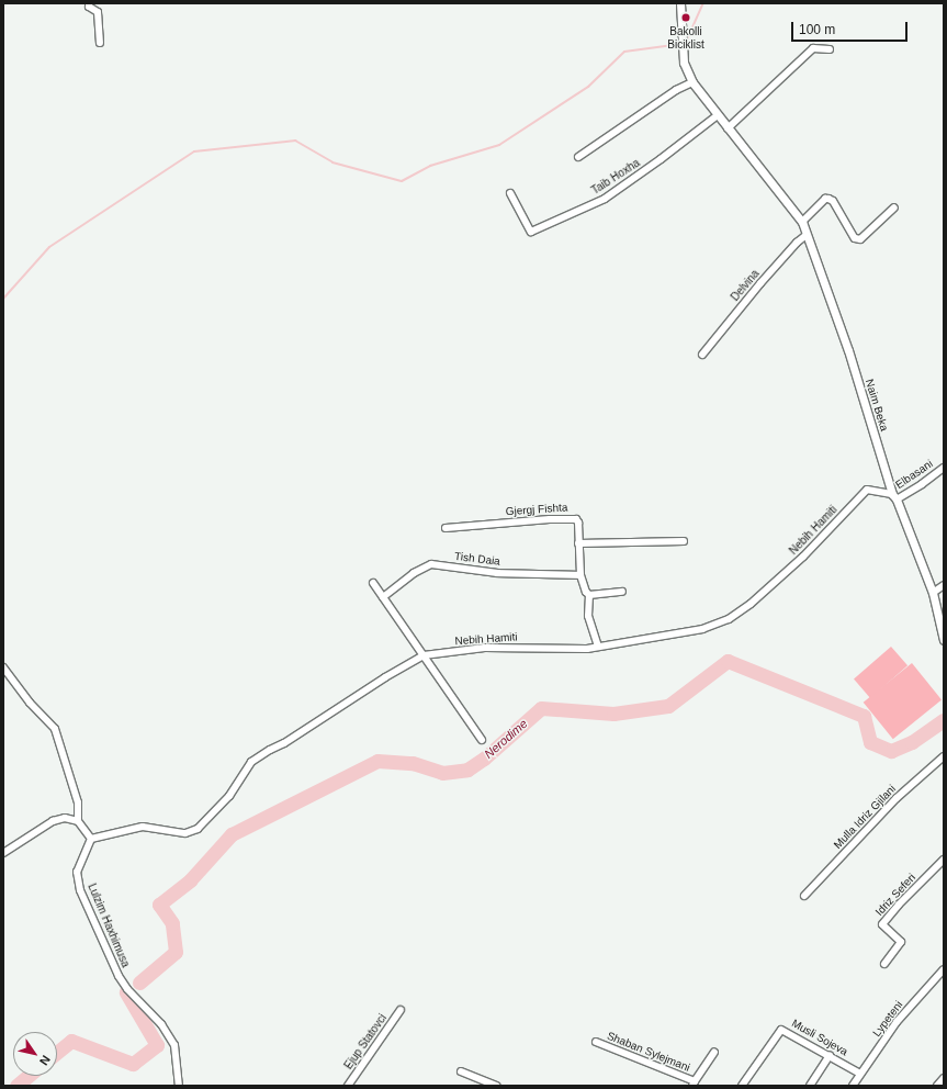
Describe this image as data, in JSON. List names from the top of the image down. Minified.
{"streets":{"street":["Taib Hoxha","Delvina","Naim Beka","Elbasani","Gjergj Fishta","Nebih Hamiti","Tish Daia","Mulla Idriz Gjilani","Idriz Seferi","Lulzim Haxhimusa","Lypeteni","Musli Sojeva","Ejup Statovci","Shaban Sylejmani"]},"crossings":[["Taib Hoxha","Naim Beka"],["Delvina","Naim Beka"],["Naim Beka","Elbasani"],["Naim Beka","Nebih Hamiti"],["Elbasani","Nebih Hamiti"],["Gjergj Fishta","Nebih Hamiti"],["Gjergj Fishta","Tish Daia"],["Nebih Hamiti","Lulzim Haxhimusa"],["Lypeteni","Musli Sojeva"]],"water":["Nerodime"],"places":["Bakolli Biciklist"],"scale_bar":"100 m","north":"bottom right"}
